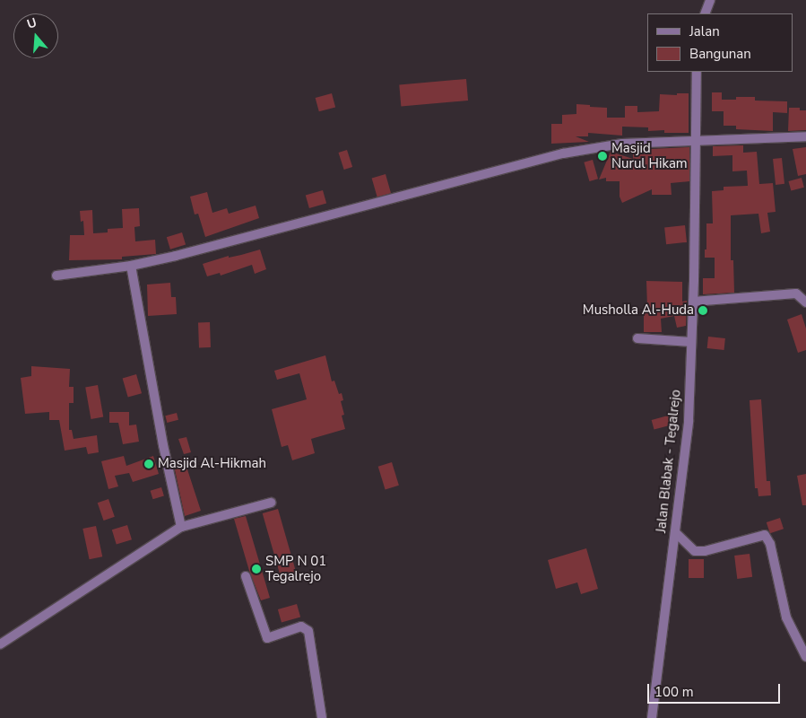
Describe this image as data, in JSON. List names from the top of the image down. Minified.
{"streets":{"street":["Jalan Blabak - Tegalrejo"]},"places":["Masjid Nurul Hikam","Musholla Al-Huda","Masjid Al-Hikmah","SMP N 01 Tegalrejo"],"legend":["Jalan","Bangunan"],"scale_bar":"100 m","north":"top"}
